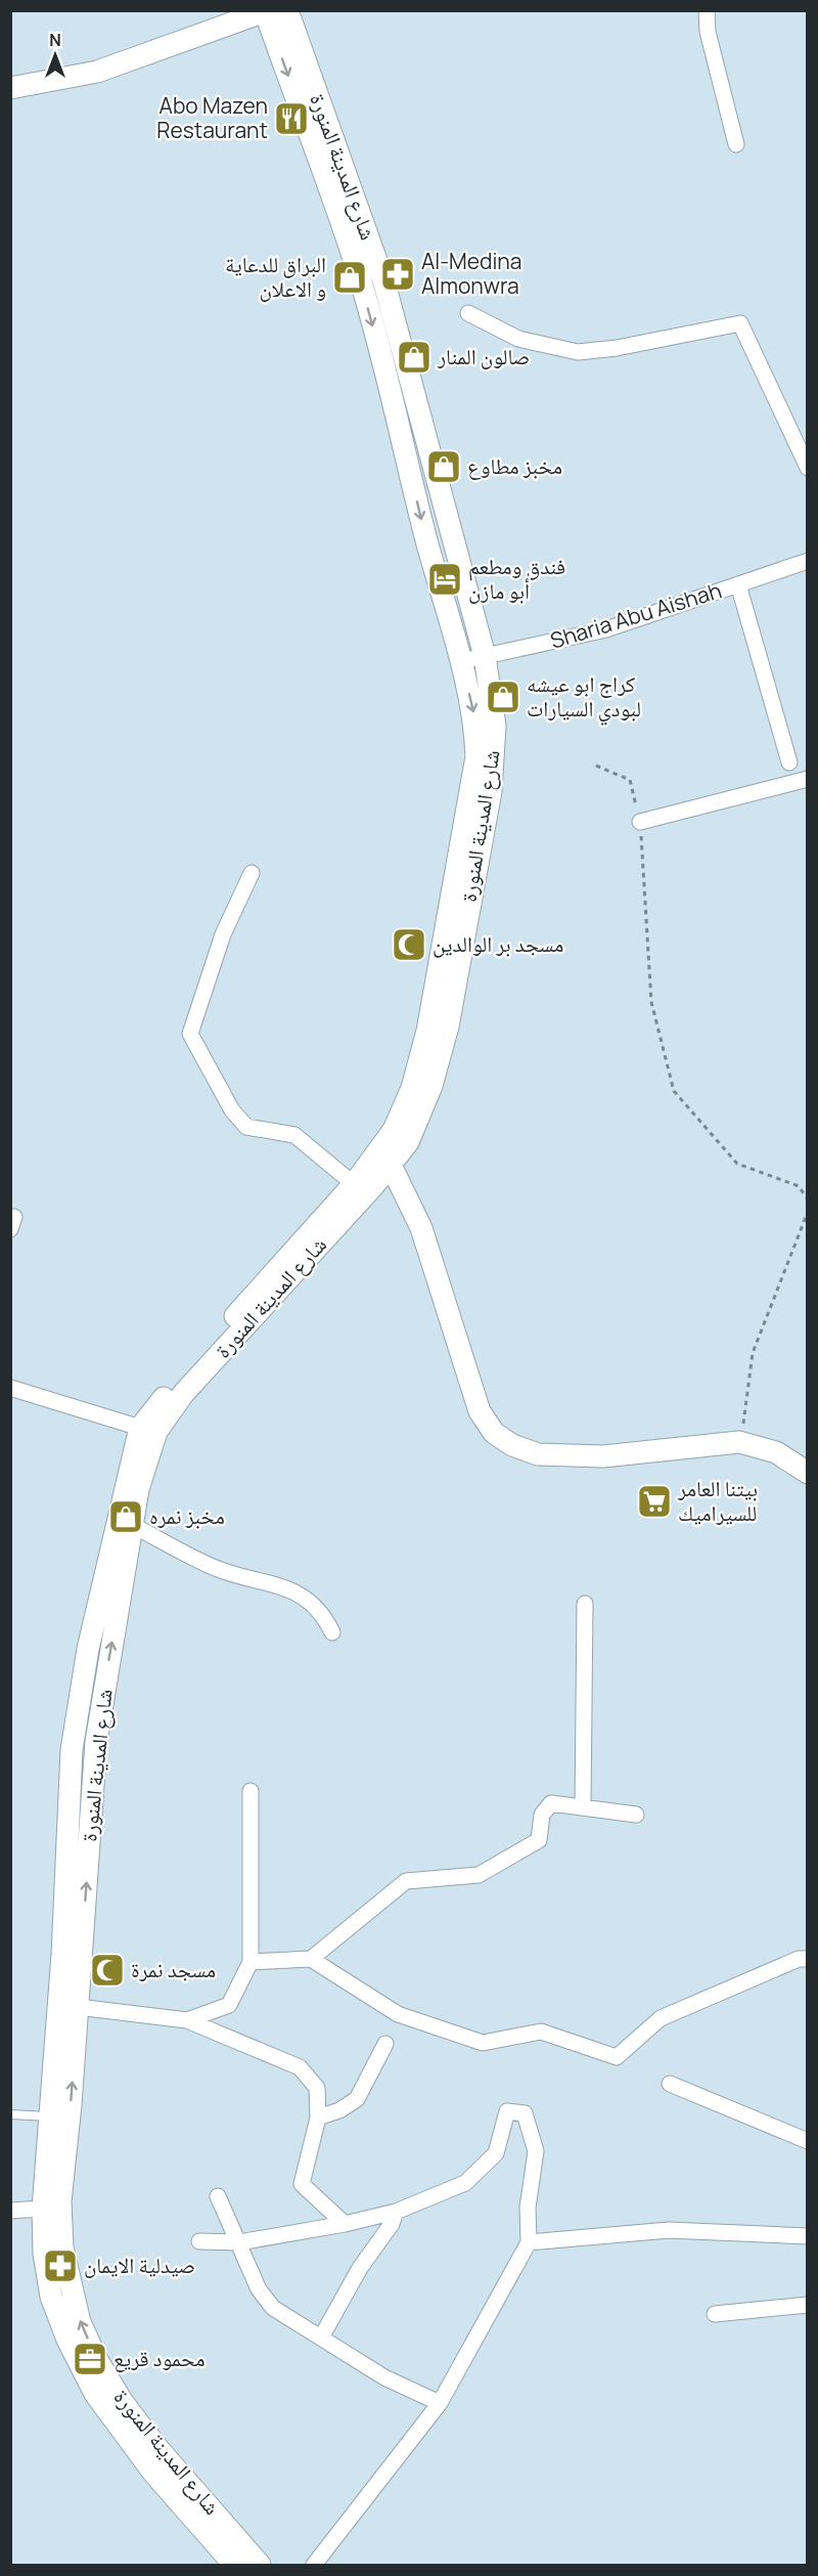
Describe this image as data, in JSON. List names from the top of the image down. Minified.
{"streets":{"street":["شارع المدينة المنورة","Sharia Abu Aishah"]},"crossings":[["شارع المدينة المنورة","Sharia Abu Aishah"]],"places":{"restaurant":["Abo Mazen Restaurant"],"pharmacy":["Al-Medina Almonwra","صيدلية الايمان"],"shop":["البراق للدعاية و الاعلان","صالون المنار","مخبز مطاوع","كراج ابو عيشه لبودي السيارات","مخبز نمره"],"hotel":["فندق ومطعم أبو مازن"],"mosque":["مسجد بر الوالدين","مسجد نمرة"],"supermarket":["بيتنا العامر للسيراميك"],"office":["محمود قريع"]},"north":"top"}
